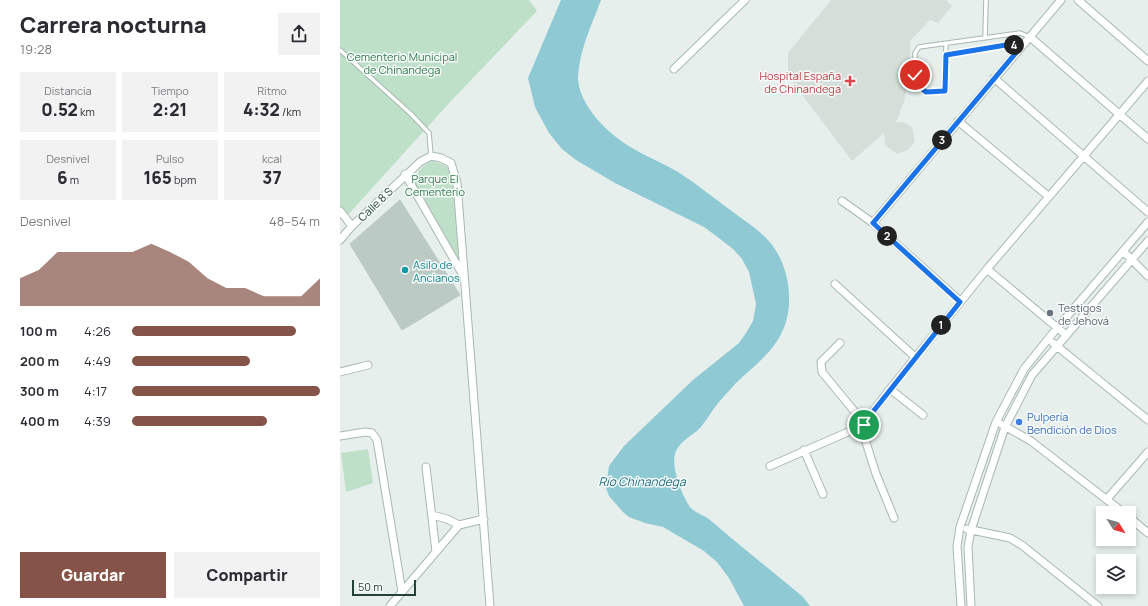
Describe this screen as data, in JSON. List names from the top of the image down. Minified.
{"streets":{"street":["Calle 8 S"]},"water":["Río Chinandega"],"parks":["Cementerio Municipal de Chinandega","Parque El Cementerio"],"places":{"health":["Hospital España de Chinandega"],"other":["Asilo de Ancianos","Testigos de Jehová","Pulpería Bendición de Dios"]},"scale_bar":"50 m","north":"bottom right","page":{"heading":["Carrera nocturna","19:28"],"pins":["4","3","2","1"],"stats":[["Distancia","0.52 km"],["Tiempo","2:21"],["Ritmo","4:32 /km"],["Desnivel","6 m"],["Pulso","165 bpm"],["kcal","37"]],"chart":["Desnivel","48–54 m"],"list":[{"name":"100 m","note":"4:26"},{"name":"200 m","note":"4:49"},{"name":"300 m","note":"4:17"},{"name":"400 m","note":"4:39"}],"buttons":["Guardar","Compartir"],"scale":"50 m"}}
